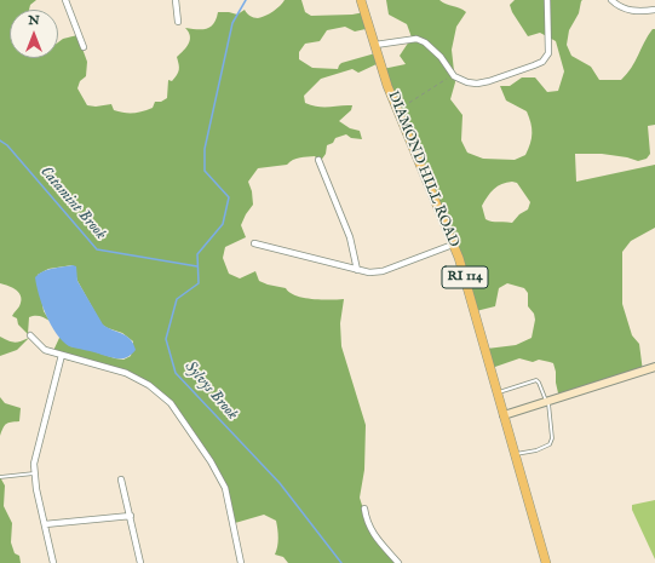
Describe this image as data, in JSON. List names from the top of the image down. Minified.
{"streets":{"main road":["DIAMOND HILL ROAD","RI 114"]},"water":["Catamint Brook","Sylvys Brook"],"north":"top"}
